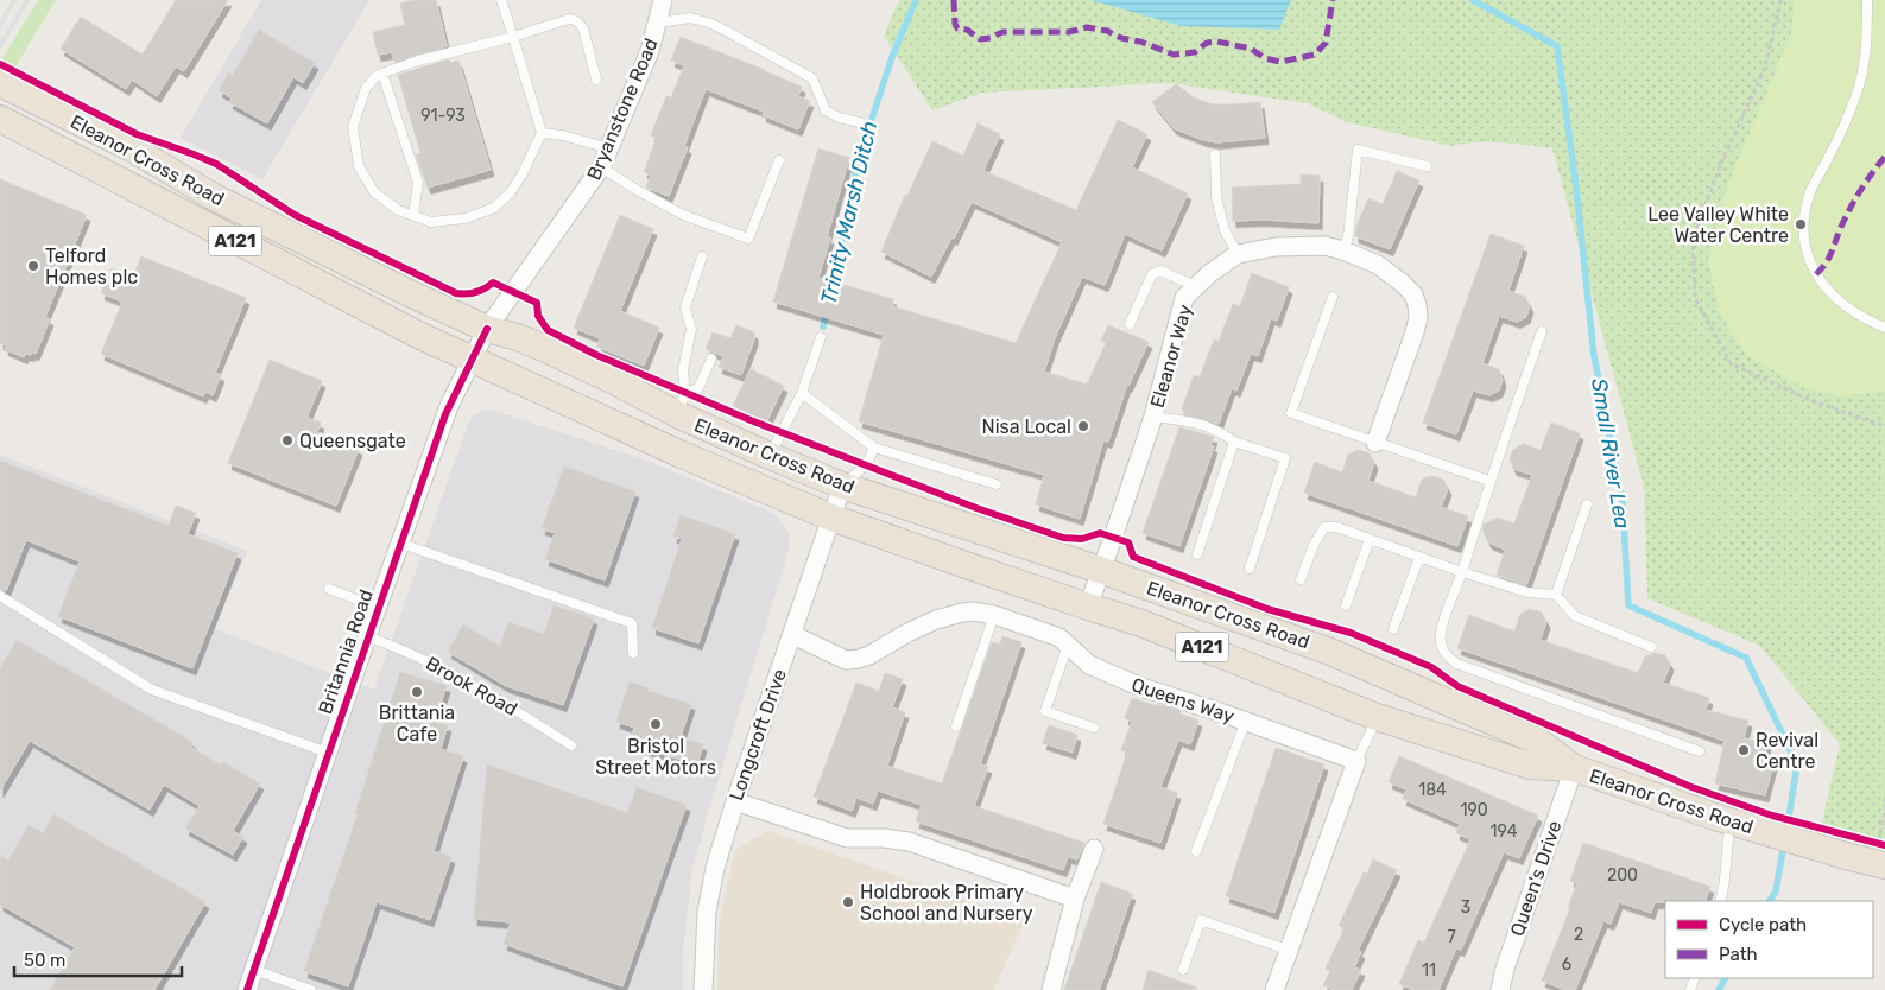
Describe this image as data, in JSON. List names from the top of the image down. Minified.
{"streets":{"main road":["Eleanor Cross Road","A121"],"street":["Bryanstone Road","Eleanor Way","Britannia Road","Queens Way","Longcroft Drive","Queen's Drive"],"lane":["Brook Road"]},"crossings":[["Bryanstone Road","Eleanor Cross Road"],["Bryanstone Road","Britannia Road"],["Eleanor Cross Road","Eleanor Way"],["Eleanor Cross Road","Britannia Road"],["Eleanor Cross Road","Longcroft Drive"],["Eleanor Cross Road","Queen's Drive"],["Britannia Road","Brook Road"],["Queens Way","Longcroft Drive"]],"water":["Trinity Marsh Ditch","Small River Lea"],"places":["Lee Valley White Water Centre","Telford Homes plc","Nisa Local","Queensgate","Brittania Cafe","Bristol Street Motors","Revival Centre","Holdbrook Primary School and Nursery"],"house_numbers":["91-93","184","190","194","200","3","2","7","6","11"],"legend":["Cycle path","Path"],"scale_bar":"50 m"}
